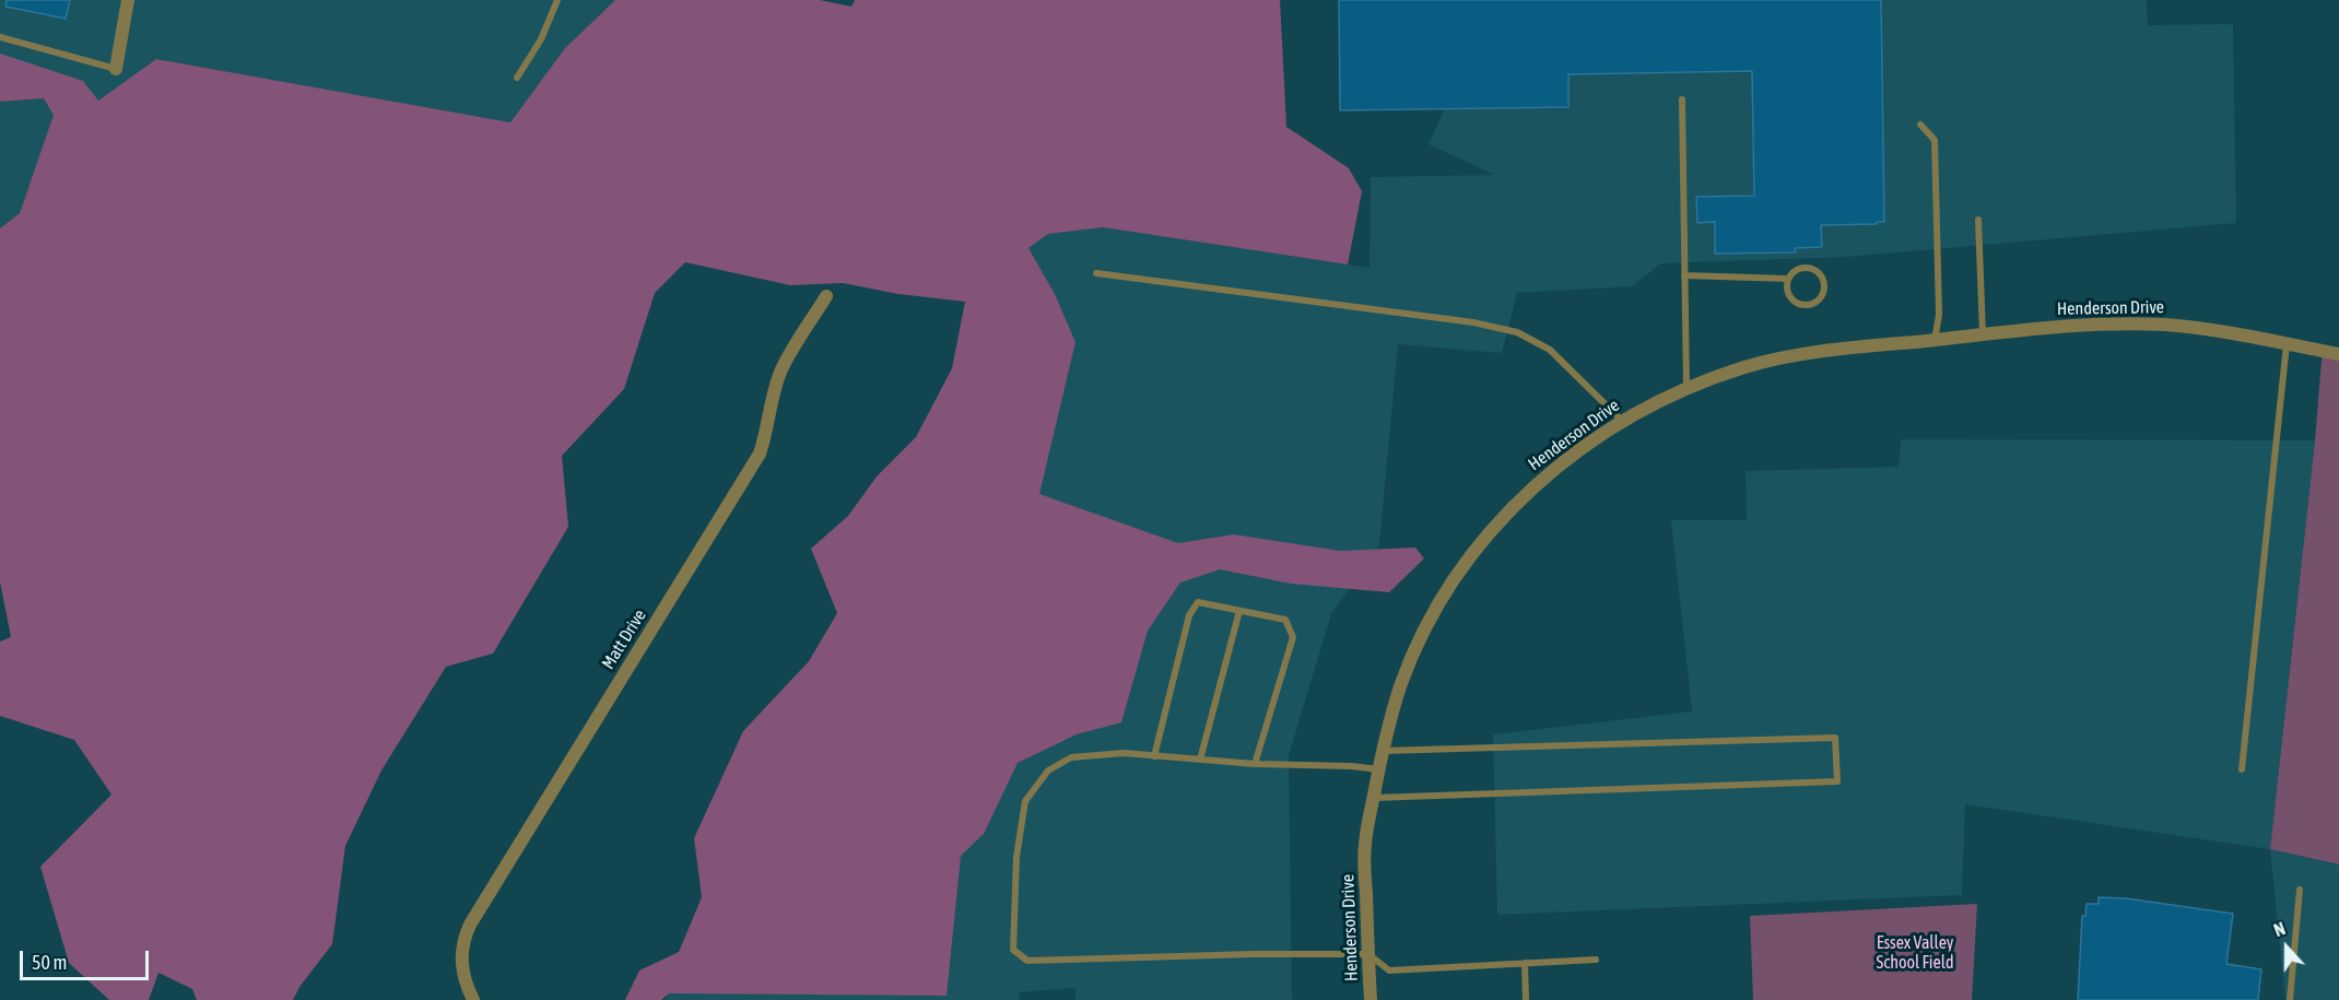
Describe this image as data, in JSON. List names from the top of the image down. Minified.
{"streets":{"street":["Henderson Drive","Matt Drive"]},"parks":["Essex Valley School Field"],"scale_bar":"50 m","north":"top"}
